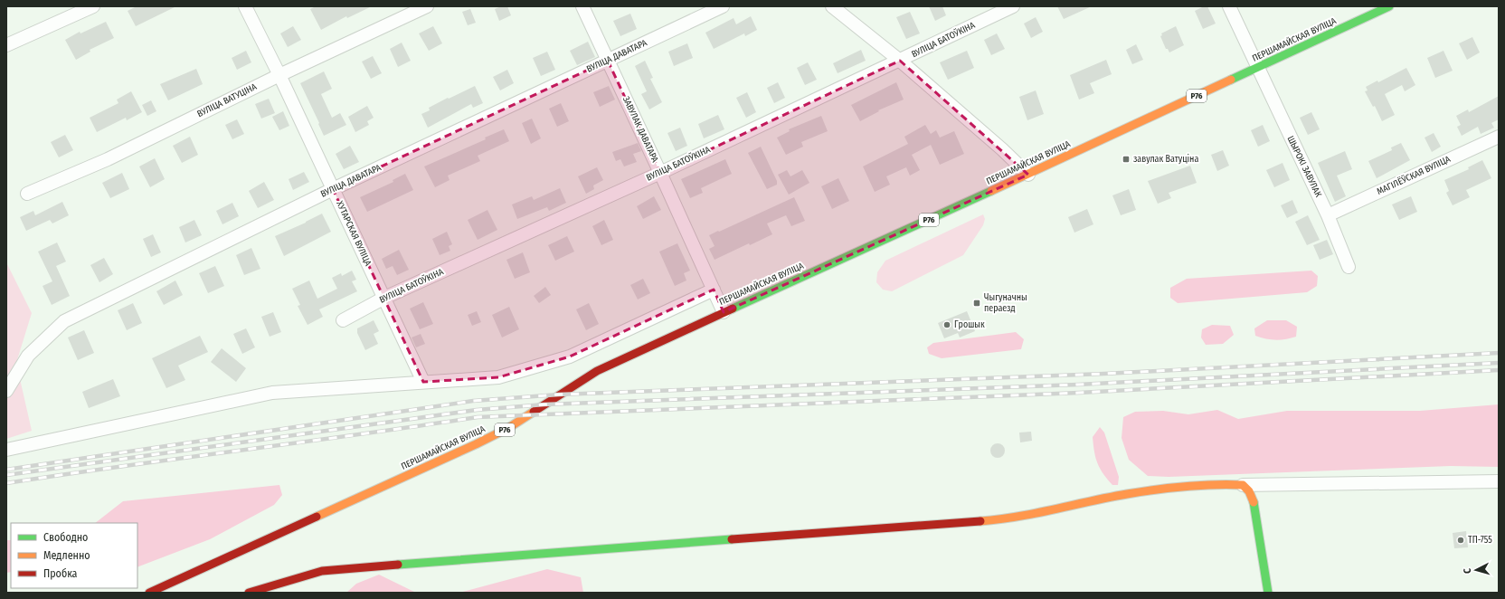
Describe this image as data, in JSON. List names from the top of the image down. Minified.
{"streets":{"main road":["ПЕРШАМАЙСКАЯ ВУЛІЦА","Р76"],"street":["ВУЛІЦА БАТОЎКІНА","ВУЛІЦА ДАВАТАРА","ВУЛІЦА ВАТУЦІНА","ЗАВУЛАК ДАВАТАРА","ШЫРОКІ ЗАВУЛАК","МАГІЛЁЎСКАЯ ВУЛІЦА","ХУТАРСКАЯ ВУЛІЦА"]},"crossings":[["ВУЛІЦА БАТОЎКІНА","ЗАВУЛАК ДАВАТАРА"],["ВУЛІЦА БАТОЎКІНА","ХУТАРСКАЯ ВУЛІЦА"],["ПЕРШАМАЙСКАЯ ВУЛІЦА","ЗАВУЛАК ДАВАТАРА"],["ПЕРШАМАЙСКАЯ ВУЛІЦА","ШЫРОКІ ЗАВУЛАК"],["ВУЛІЦА ДАВАТАРА","ЗАВУЛАК ДАВАТАРА"],["ВУЛІЦА ДАВАТАРА","ХУТАРСКАЯ ВУЛІЦА"],["ВУЛІЦА ВАТУЦІНА","ХУТАРСКАЯ ВУЛІЦА"],["ШЫРОКІ ЗАВУЛАК","МАГІЛЁЎСКАЯ ВУЛІЦА"]],"places":{"transit":["завулак Ватуціна","Чыгуначны пераезд"],"other":["Грошык","ТП-755"]},"legend":["Свободно","Медленно","Пробка"],"north":"left"}
